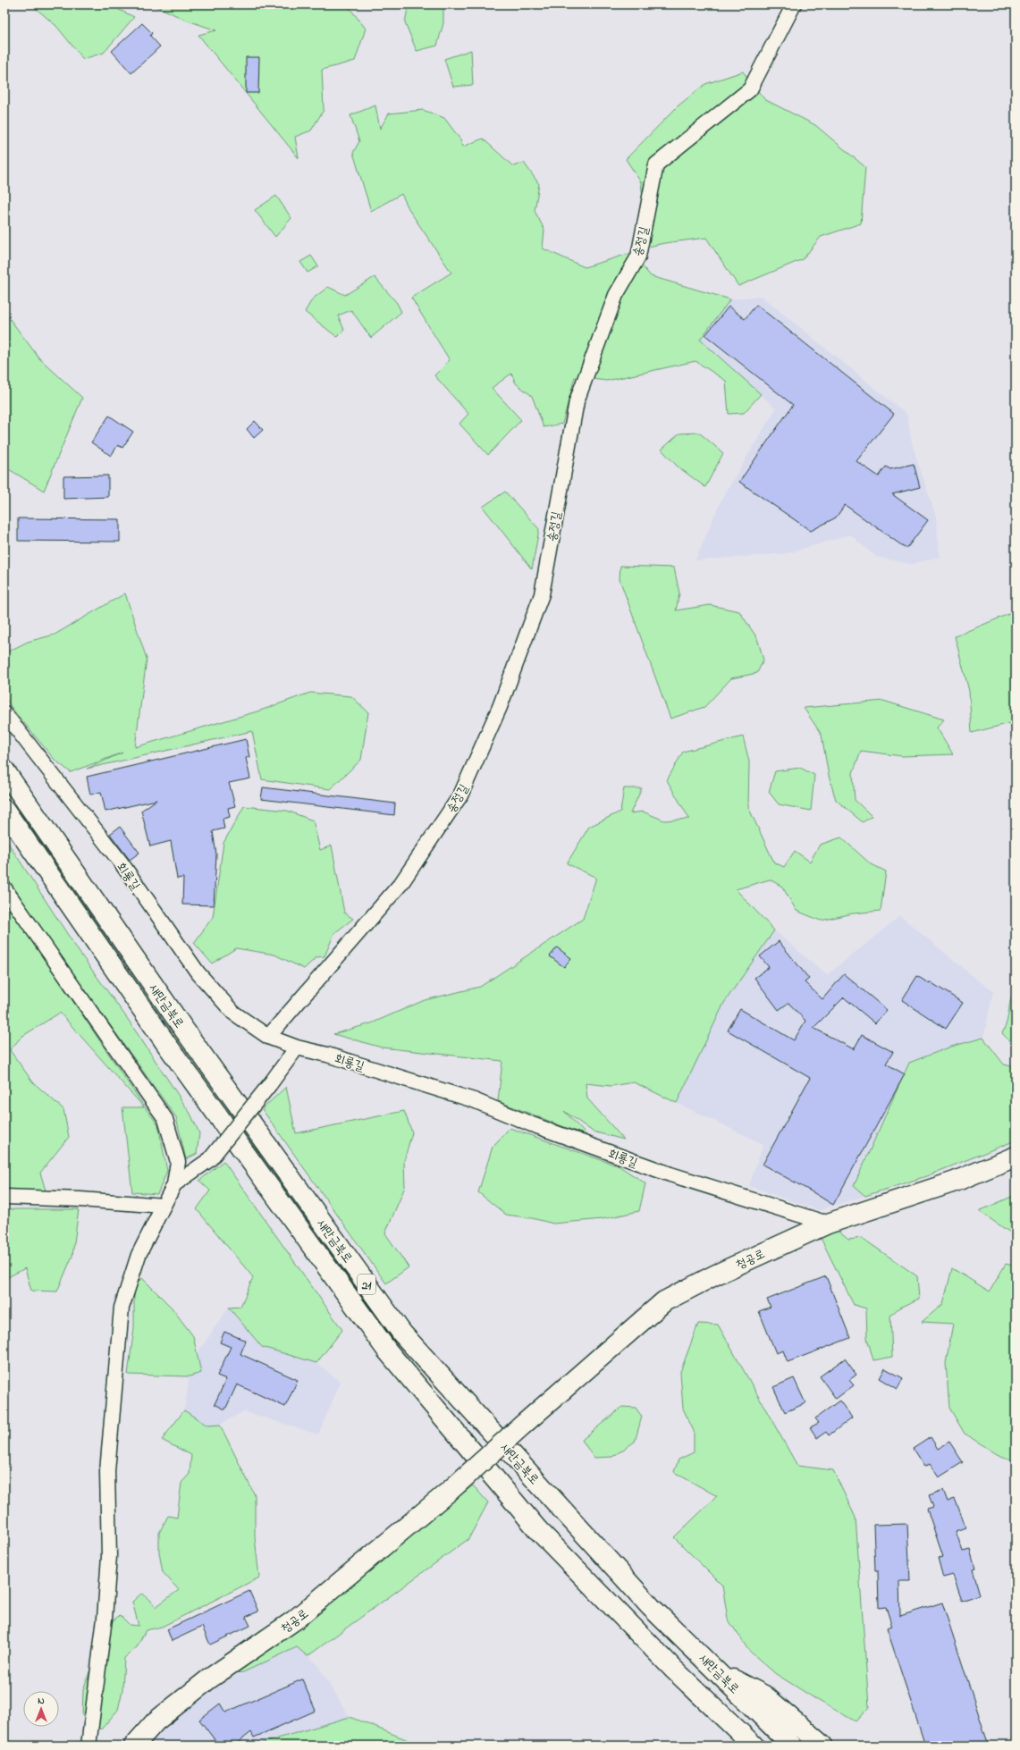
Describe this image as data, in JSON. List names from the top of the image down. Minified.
{"streets":{"main road":["새만금북로","청공로","21"],"street":["송정길","회룡길"]},"crossings":[["송정길","회룡길"],["회룡길","청공로"]],"north":"top"}
